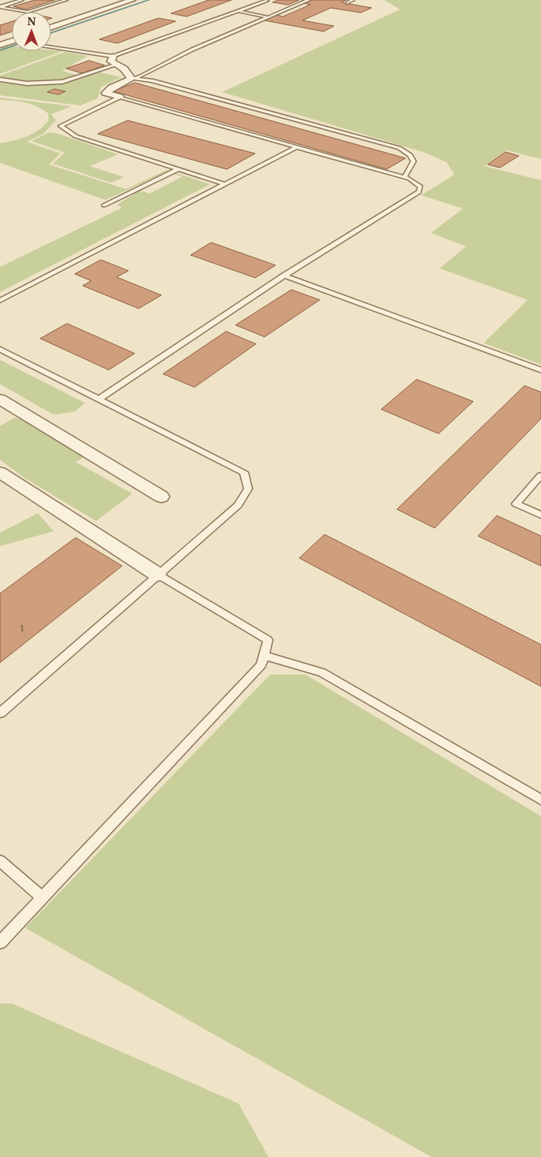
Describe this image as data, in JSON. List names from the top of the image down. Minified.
{"house_numbers":["1"],"north":"top"}
